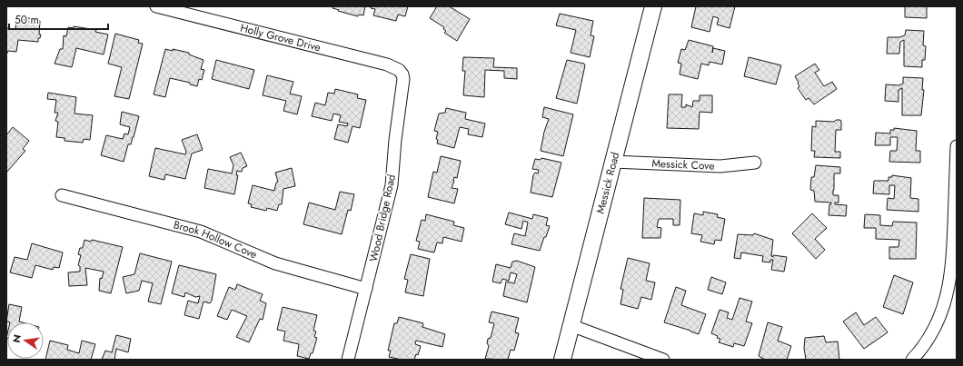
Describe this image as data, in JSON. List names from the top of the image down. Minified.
{"streets":{"street":["Holly Grove Drive","Messick Cove","Messick Road","Wood Bridge Road","Brook Hollow Cove"]},"crossings":[["Holly Grove Drive","Wood Bridge Road"],["Messick Cove","Messick Road"],["Wood Bridge Road","Brook Hollow Cove"]],"scale_bar":"50 m","north":"left"}
